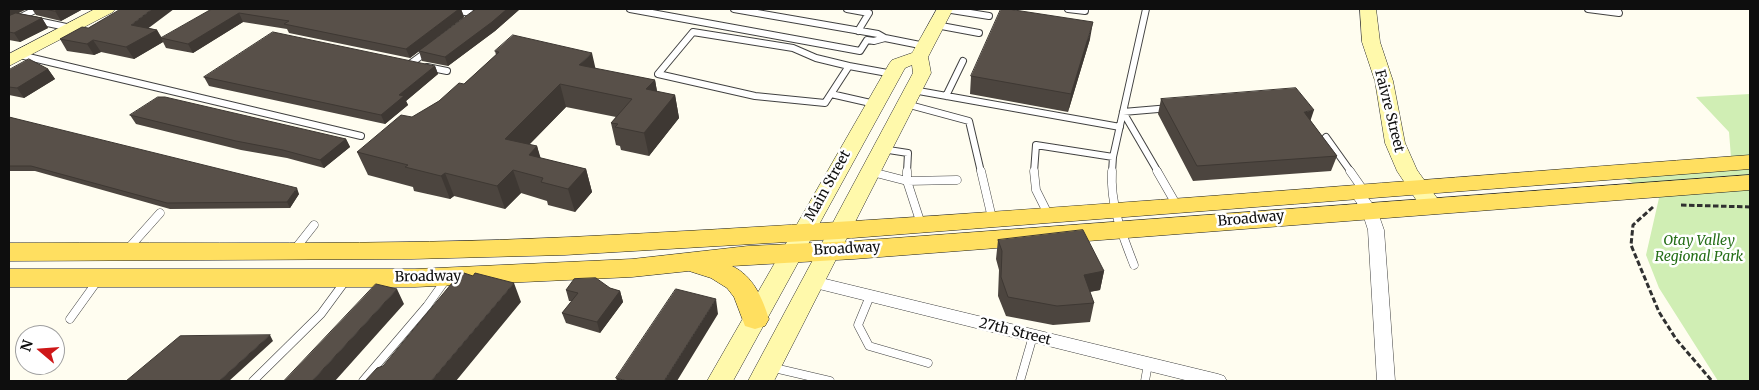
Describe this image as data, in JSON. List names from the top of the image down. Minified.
{"streets":{"main road":["Faivre Street","Main Street","Broadway"],"street":["27th Street"]},"crossings":[["Faivre Street","Broadway"],["Main Street","Broadway"]],"parks":["Otay Valley Regional Park"],"north":"left"}
